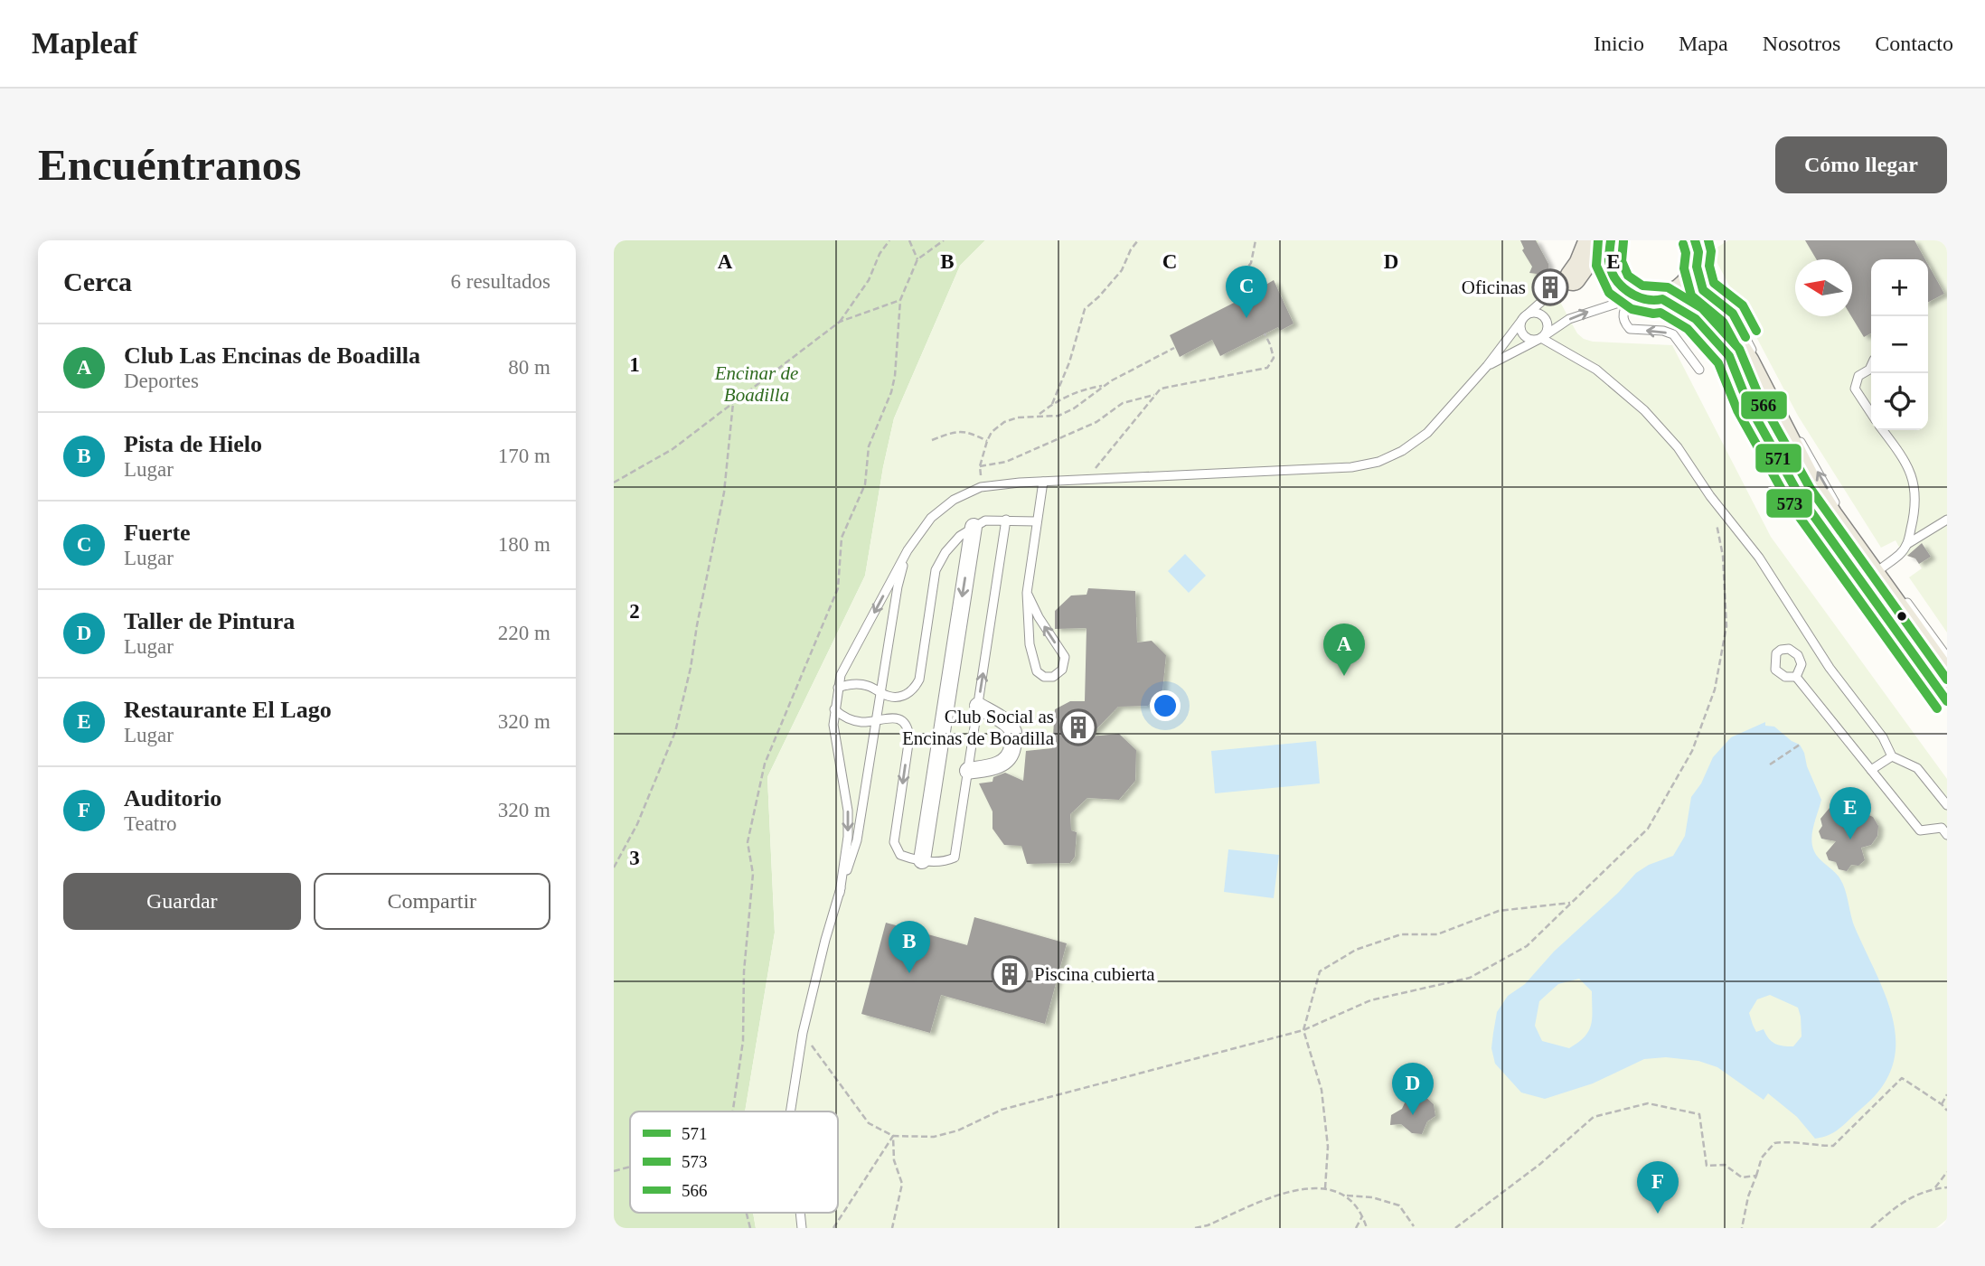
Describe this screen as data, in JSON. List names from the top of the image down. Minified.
{"parks":["Encinar de Boadilla"],"places":{"building":["Oficinas","Club Social as Encinas de Boadilla","Piscina cubierta"]},"lines":["transit line 571","transit line 573","transit line 566"],"legend":["571","573","566"],"north":"left","page":{"header":"Mapleaf","nav":["Inicio","Mapa","Nosotros","Contacto"],"buttons":["Cómo llegar",["Guardar","Compartir"]],"title":"Encuéntranos","heading":["Cerca","6 resultados"],"map_buttons":["+","−"],"pins":["C","A","E","B","D","F"],"list":[{"mark":"A","name":"Club Las Encinas de Boadilla","note":"Deportes","value":"80 m"},{"mark":"B","name":"Pista de Hielo","note":"Lugar","value":"170 m"},{"mark":"C","name":"Fuerte","note":"Lugar","value":"180 m"},{"mark":"D","name":"Taller de Pintura","note":"Lugar","value":"220 m"},{"mark":"E","name":"Restaurante El Lago","note":"Lugar","value":"320 m"},{"mark":"F","name":"Auditorio","note":"Teatro","value":"320 m"}]},"grid":{"columns":["A","B","C","D","E"],"rows":["1","2","3"]}}
